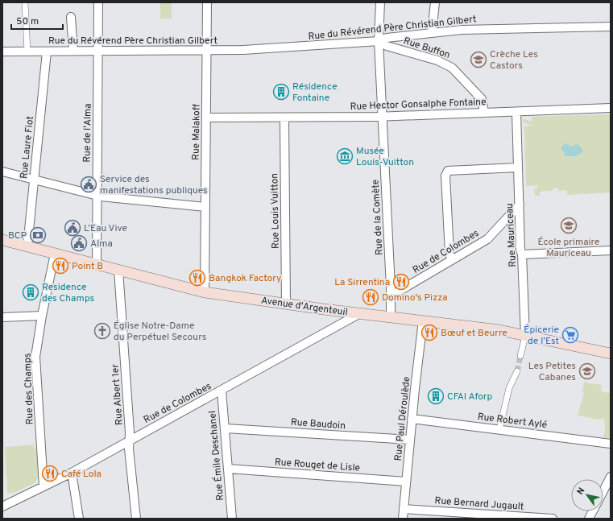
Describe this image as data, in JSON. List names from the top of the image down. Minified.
{"streets":{"main road":["Avenue d'Argenteuil"],"street":["Rue du Révérend Père Christian Gilbert","Rue Buffon","Rue Hector Gonsalphe Fontaine","Rue Malakoff","Rue de l'Alma","Rue Laure Fiot","Rue Louis Vuitton","Rue de la Comète","Rue Mauriceau","Rue de Colombes","Rue des Champs","Rue Albert 1er","Rue Paul Déroulède","Rue Robert Aylé","Rue Baudoin","Rue Émile Deschanel","Rue Rouget de Lisle","Rue Bernard Jugault"]},"crossings":[["Rue du Révérend Père Christian Gilbert","Rue Buffon"],["Rue du Révérend Père Christian Gilbert","Rue Malakoff"],["Rue du Révérend Père Christian Gilbert","Rue de l'Alma"],["Rue du Révérend Père Christian Gilbert","Rue Laure Fiot"],["Rue du Révérend Père Christian Gilbert","Rue de la Comète"],["Rue Buffon","Rue Hector Gonsalphe Fontaine"],["Rue Buffon","Rue de la Comète"],["Rue Hector Gonsalphe Fontaine","Rue Malakoff"],["Rue Hector Gonsalphe Fontaine","Rue Louis Vuitton"],["Rue Hector Gonsalphe Fontaine","Rue de la Comète"],["Rue Hector Gonsalphe Fontaine","Rue Mauriceau"],["Rue Malakoff","Avenue d'Argenteuil"],["Rue de l'Alma","Avenue d'Argenteuil"],["Rue Laure Fiot","Avenue d'Argenteuil"],["Rue Louis Vuitton","Avenue d'Argenteuil"],["Rue de la Comète","Rue de Colombes"],["Rue de la Comète","Avenue d'Argenteuil"],["Rue Mauriceau","Rue de Colombes"],["Rue Mauriceau","Avenue d'Argenteuil"],["Rue de Colombes","Avenue d'Argenteuil"],["Rue de Colombes","Rue des Champs"],["Rue de Colombes","Rue Albert 1er"],["Rue de Colombes","Rue Émile Deschanel"],["Avenue d'Argenteuil","Rue des Champs"],["Avenue d'Argenteuil","Rue Albert 1er"],["Avenue d'Argenteuil","Rue Paul Déroulède"],["Rue Paul Déroulède","Rue Robert Aylé"],["Rue Paul Déroulède","Rue Baudoin"],["Rue Paul Déroulède","Rue Rouget de Lisle"],["Rue Paul Déroulède","Rue Bernard Jugault"],["Rue Baudoin","Rue Émile Deschanel"],["Rue Émile Deschanel","Rue Rouget de Lisle"]],"places":{"school or university":["Crèche Les Castors","École primaire Mauriceau","Les Petites Cabanes"],"building":["Résidence Fontaine","Residence des Champs","CFAI Aforp"],"museum":["Musée Louis-Vuitton"],"public building":["Service des manifestations publiques","L’Eau Vive","Alma"],"bank":["BCP"],"restaurant":["Point B","Bangkok Factory","La Sirrentina","Domino's Pizza","Bœuf et Beurre","Café Lola"],"church":["Église Notre-Dame du Perpétuel Secours"],"supermarket":["Épicerie de l’Est"]},"scale_bar":"50 m","north":"top left"}
